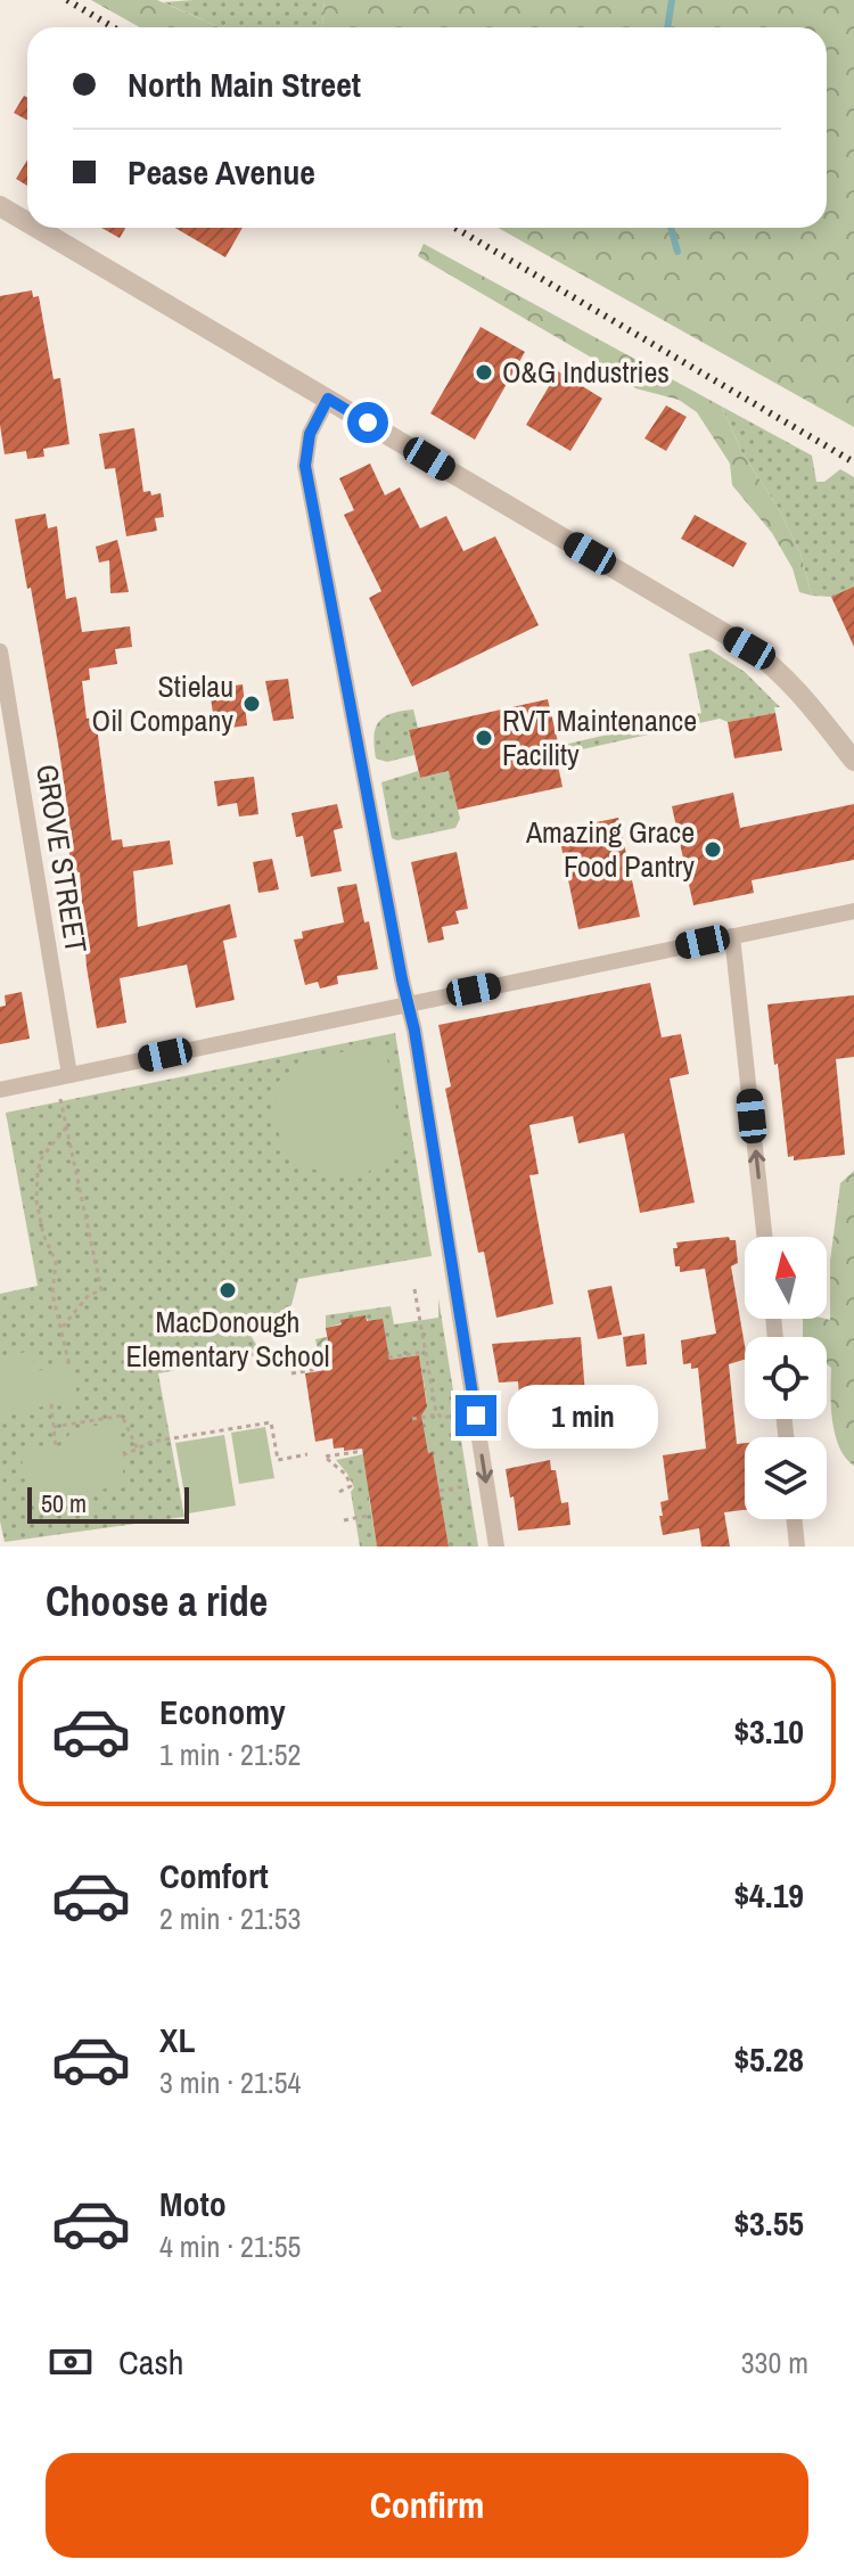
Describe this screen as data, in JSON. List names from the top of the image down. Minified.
{"streets":{"street":["GROVE STREET"]},"places":["O&G Industries","Stielau Oil Company","RVT Maintenance Facility","Amazing Grace Food Pantry","MacDonough Elementary School"],"scale_bar":"50 m","north":"top","page":{"banner":["North Main Street","Pease Avenue"],"bubble":"1 min","scale":"50 m","heading":"Choose a ride","list":[{"name":"Economy","note":"1 min · 21:52","value":"$3.10"},{"name":"Comfort","note":"2 min · 21:53","value":"$4.19"},{"name":"XL","note":"3 min · 21:54","value":"$5.28"},{"name":"Moto","note":"4 min · 21:55","value":"$3.55"}],"pay":["Cash","330 m"],"buttons":"Confirm"}}
